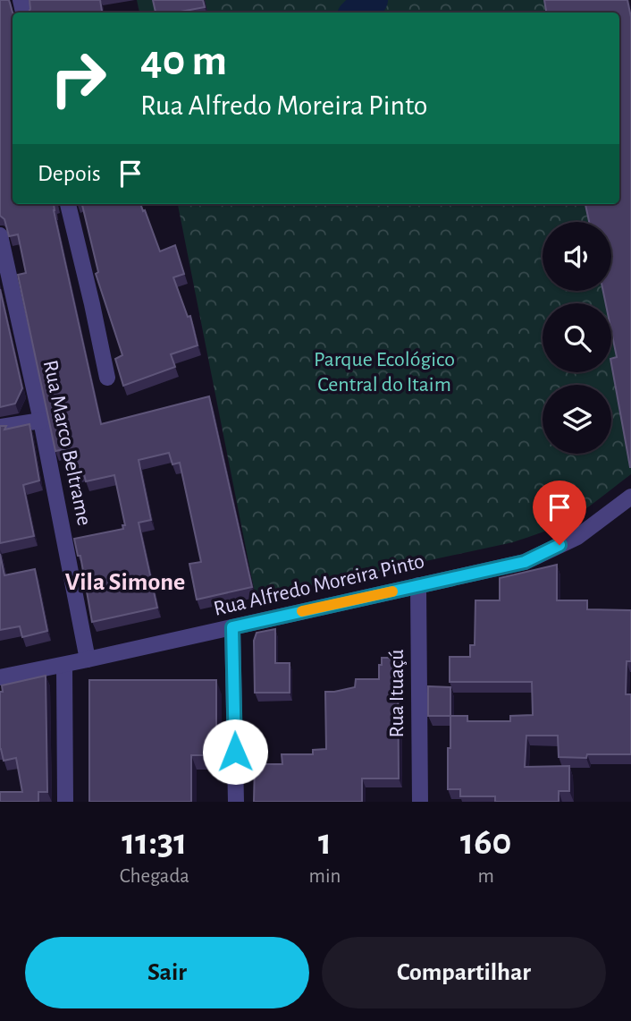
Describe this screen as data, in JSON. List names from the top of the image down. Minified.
{"streets":{"street":["Rua Marco Beltrame","Rua Alfredo Moreira Pinto","Rua Ituaçú"]},"crossings":[["Rua Marco Beltrame","Rua Alfredo Moreira Pinto"],["Rua Alfredo Moreira Pinto","Rua Ituaçú"]],"districts":["Vila Simone"],"parks":["Parque Ecológico Central do Itaim"],"page":{"turn":["40 m","Rua Alfredo Moreira Pinto"],"then":"Depois","eta":["11:31","Chegada","1","min","160","m"],"buttons":["Sair","Compartilhar"]}}
